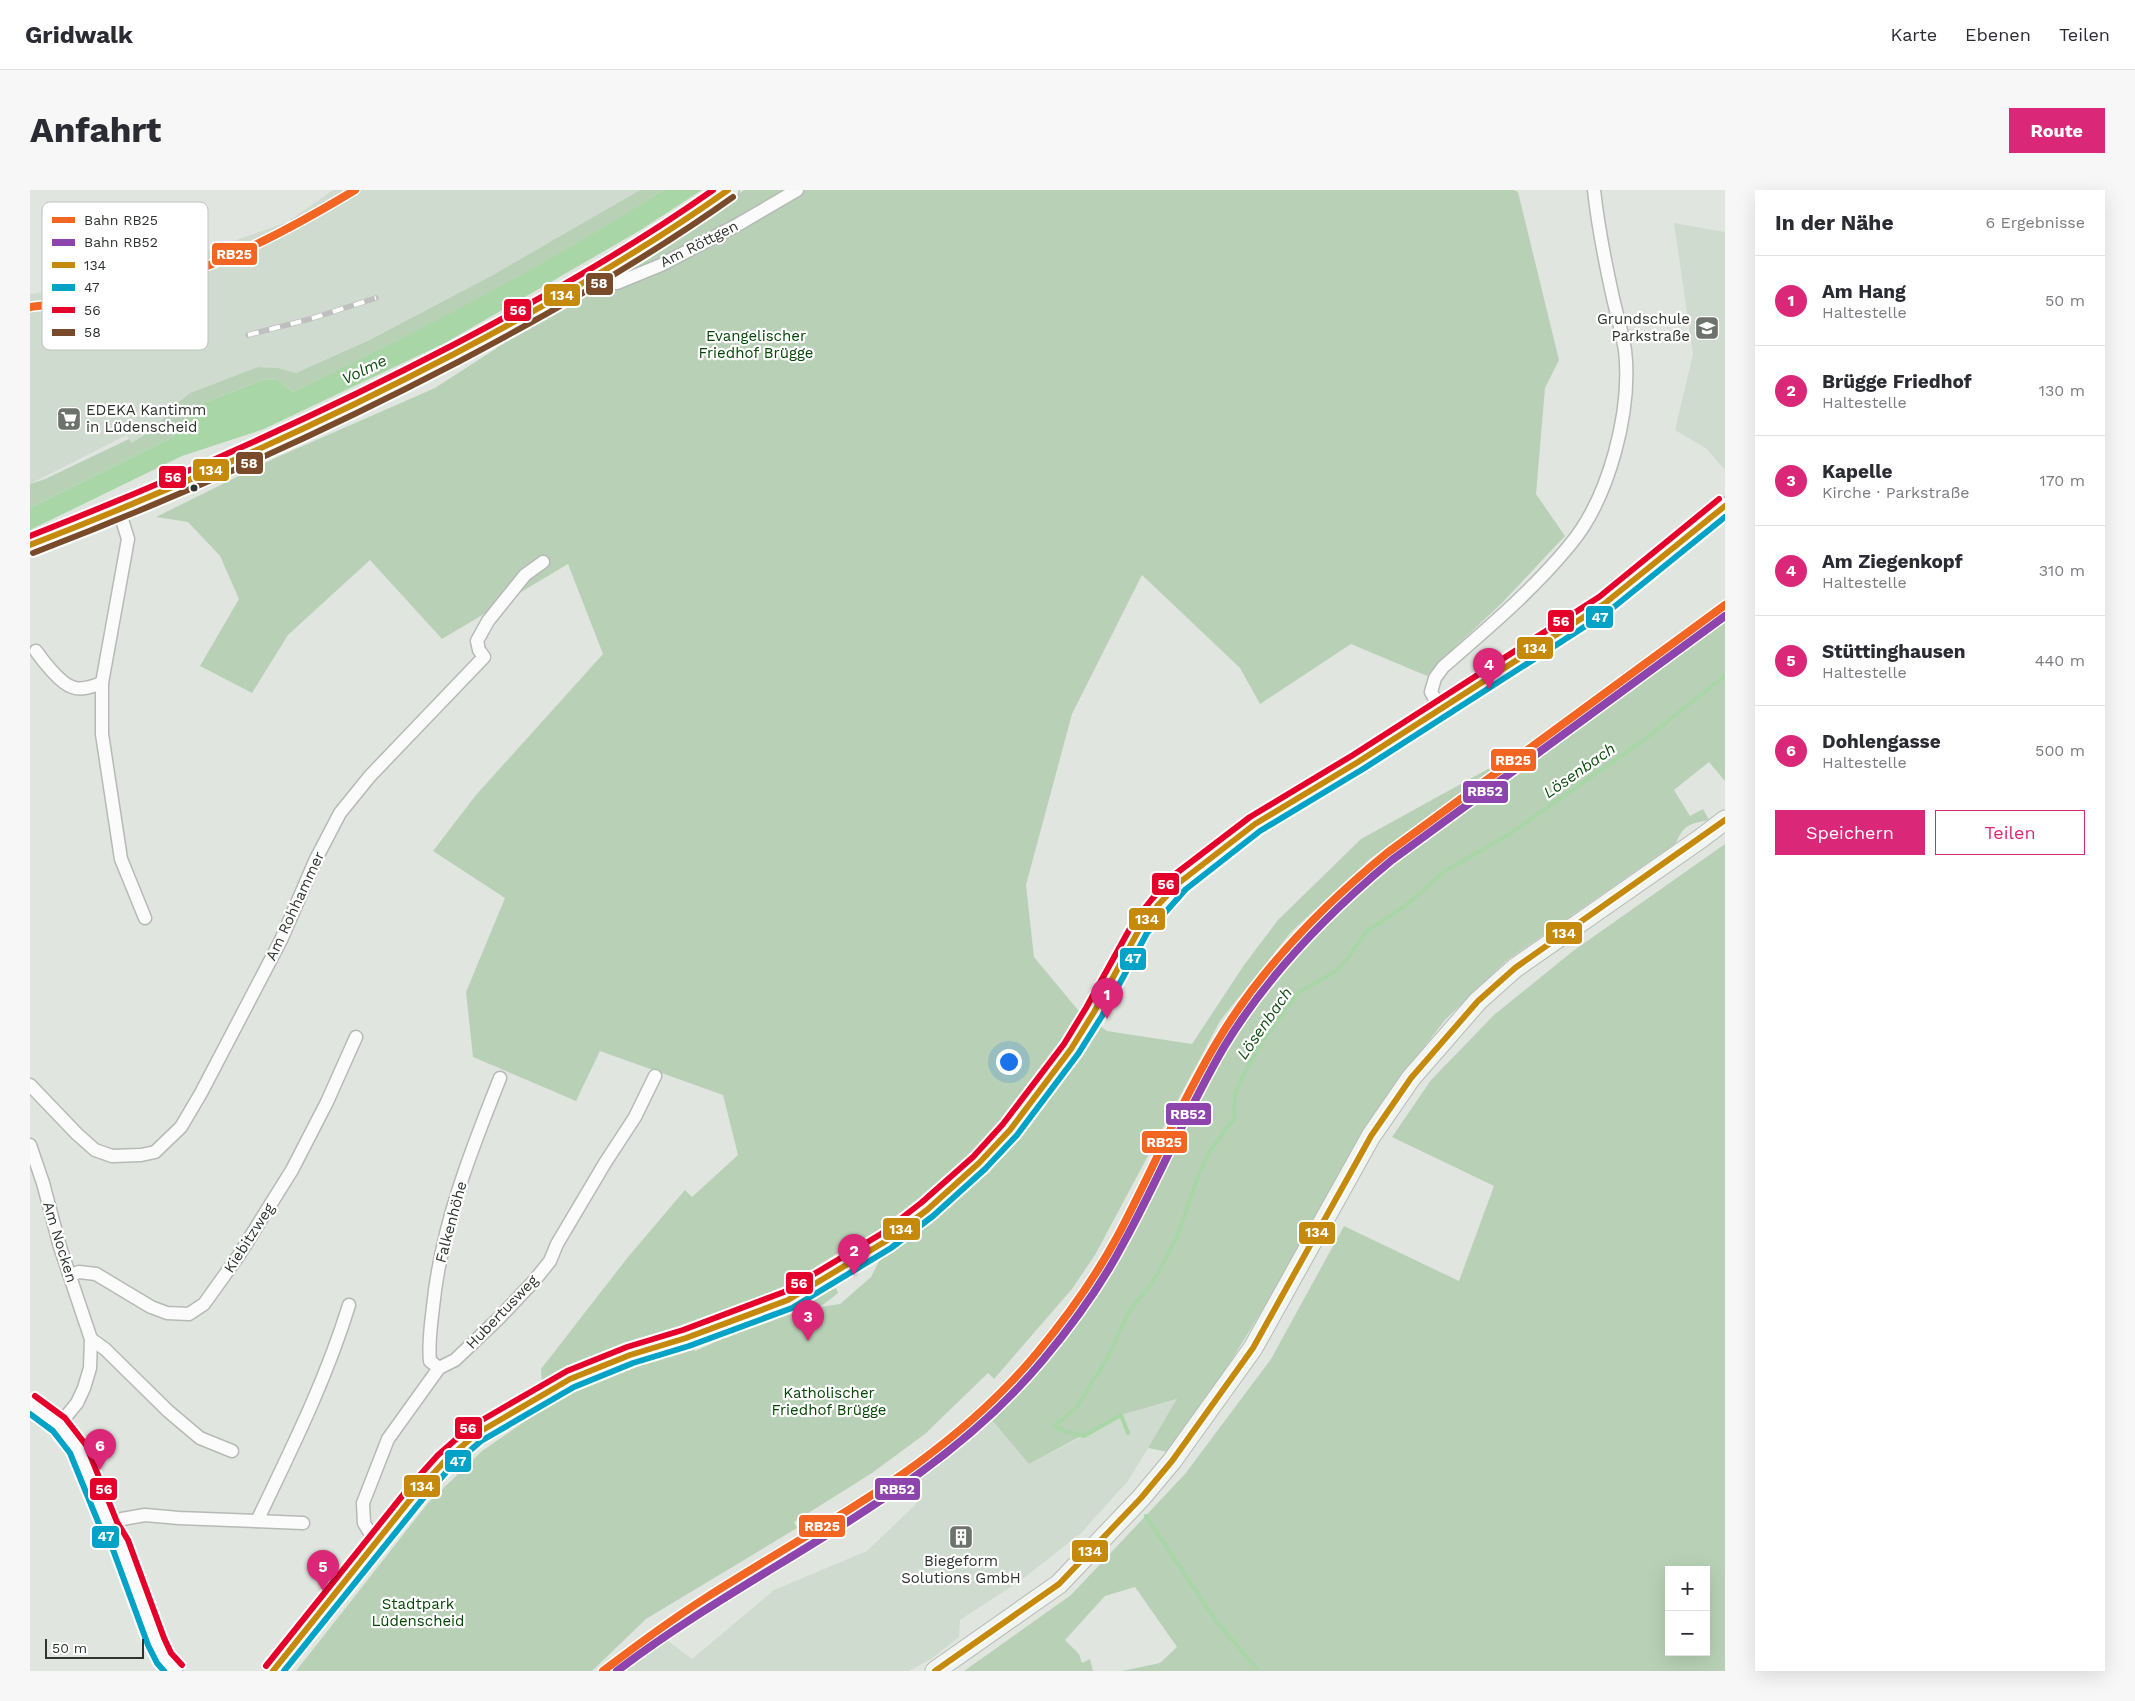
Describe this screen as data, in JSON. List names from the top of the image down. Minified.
{"streets":{"street":["Am Röttgen","Am Rohhammer","Falkenhöhe","Kiebitzweg","Am Nocken","Hubertusweg"]},"crossings":[["Falkenhöhe","Hubertusweg"],["Kiebitzweg","Am Nocken"]],"water":["Volme","Lösenbach"],"parks":["Evangelischer Friedhof Brügge","Katholischer Friedhof Brügge","Stadtpark Lüdenscheid"],"places":{"school or university":["Grundschule Parkstraße"],"supermarket":["EDEKA Kantimm in Lüdenscheid"],"building":["Biegeform Solutions GmbH"]},"lines":["rail line RB25","transit line 134","transit line 56","transit line 58","transit line 47","rail line RB52"],"legend":["Bahn RB25","Bahn RB52","134","47","56","58"],"scale_bar":"50 m","page":{"header":"Gridwalk","nav":["Karte","Ebenen","Teilen"],"buttons":["Route",["Speichern","Teilen"]],"title":"Anfahrt","heading":["In der Nähe","6 Ergebnisse"],"list":[{"mark":"1","name":"Am Hang","note":"Haltestelle","value":"50 m"},{"mark":"2","name":"Brügge Friedhof","note":"Haltestelle","value":"130 m"},{"mark":"3","name":"Kapelle","note":"Kirche · Parkstraße","value":"170 m"},{"mark":"4","name":"Am Ziegenkopf","note":"Haltestelle","value":"310 m"},{"mark":"5","name":"Stüttinghausen","note":"Haltestelle","value":"440 m"},{"mark":"6","name":"Dohlengasse","note":"Haltestelle","value":"500 m"}],"pins":["4","1","2","3","6","5"],"map_buttons":["+","−"],"scale":"50 m"}}
